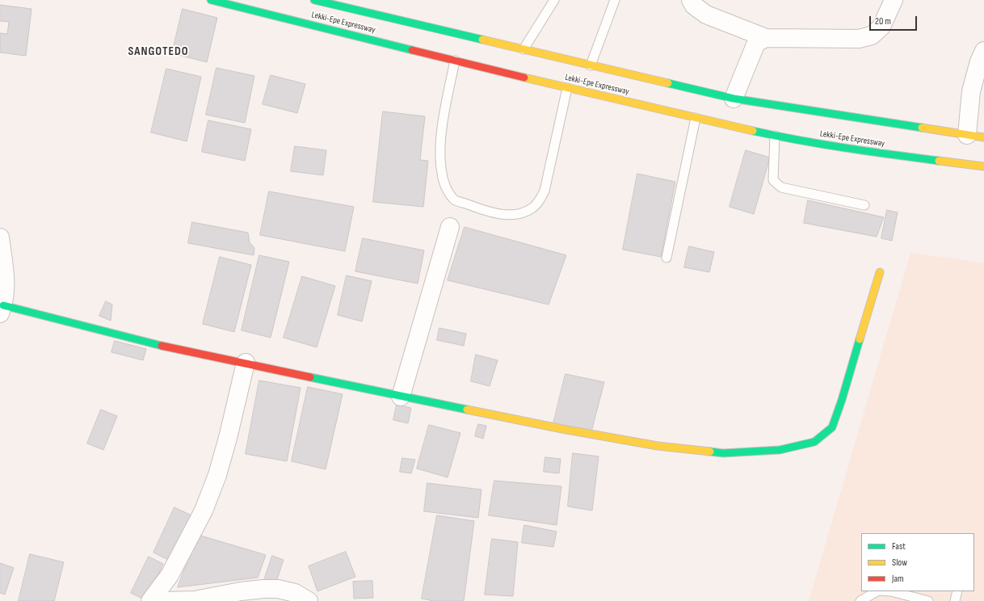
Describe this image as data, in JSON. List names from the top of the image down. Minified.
{"streets":{"main road":["Lekki-Epe Expressway"]},"districts":["SANGOTEDO"],"legend":["Fast","Slow","Jam"],"scale_bar":"20 m"}
